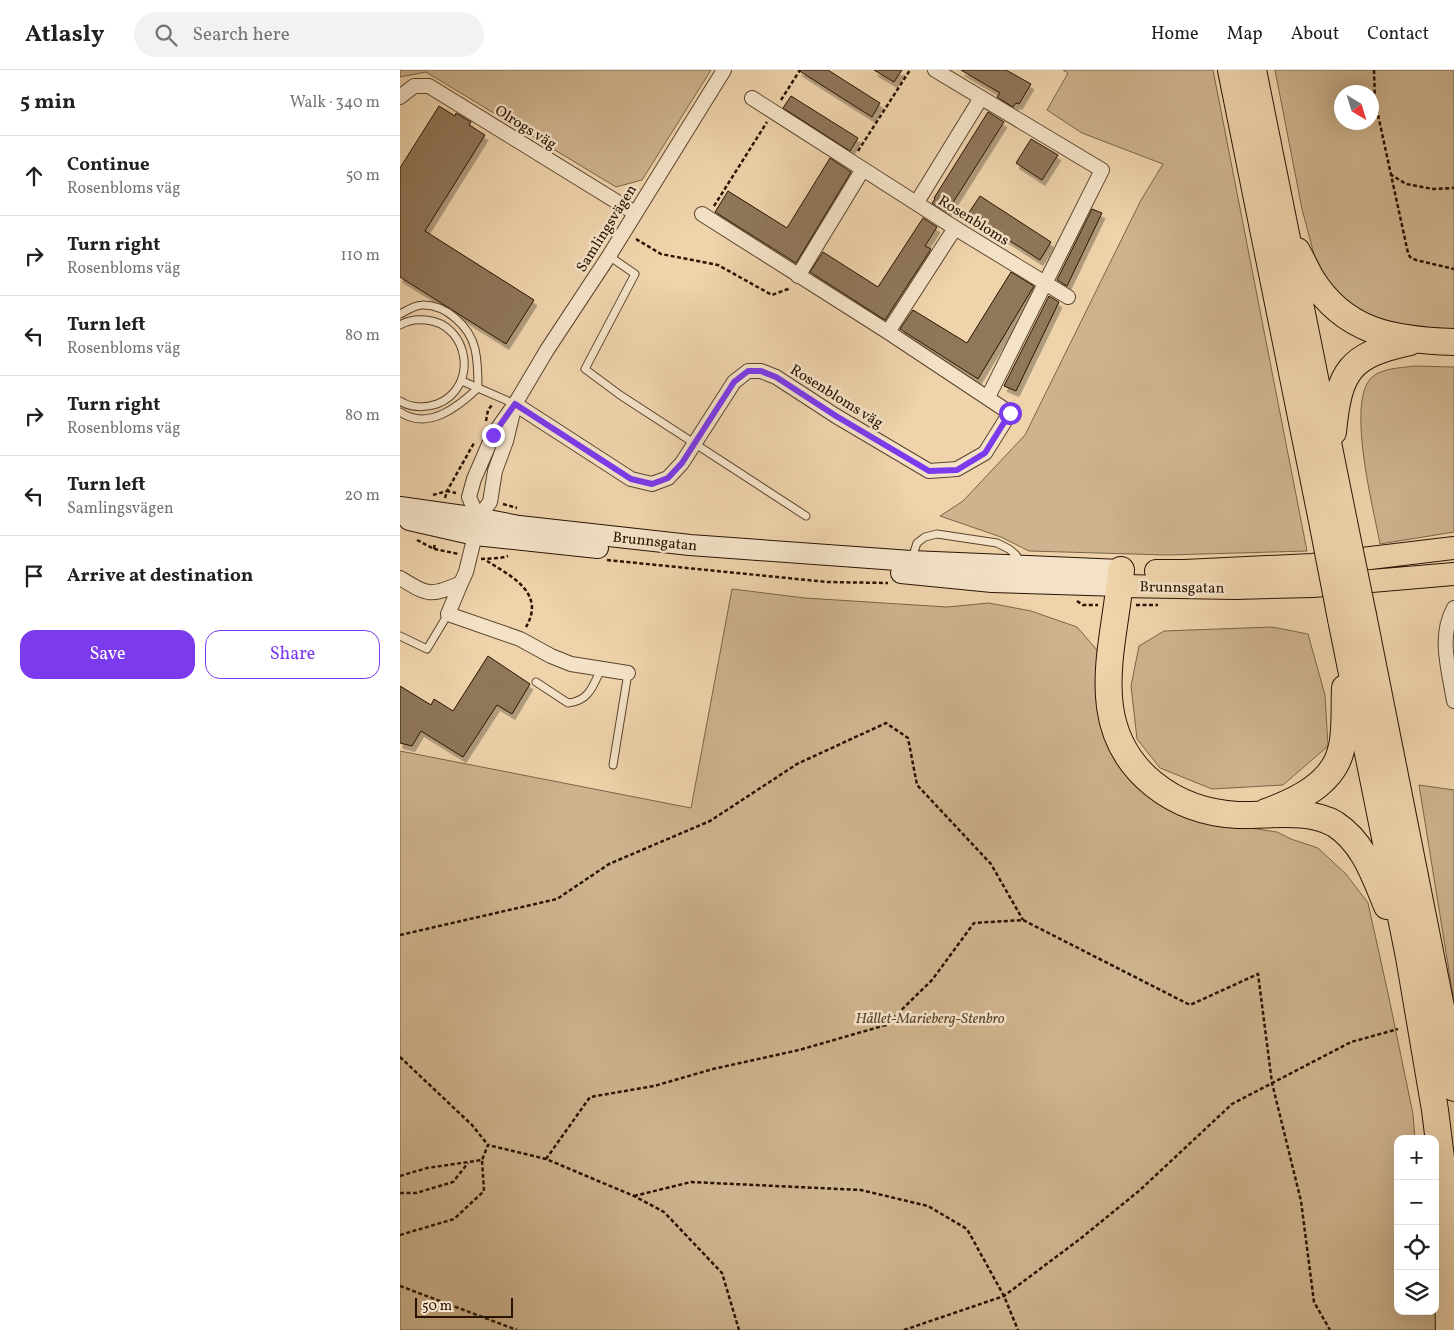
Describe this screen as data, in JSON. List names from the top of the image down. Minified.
{"streets":{"main road":["Brunnsgatan"],"street":["Olrogs väg","Rosenbloms","Samlingsvägen","Rosenbloms väg"]},"crossings":[["Olrogs väg","Samlingsvägen"],["Samlingsvägen","Rosenbloms väg"],["Samlingsvägen","Brunnsgatan"]],"parks":["Hållet-Marieberg-Stenbro"],"scale_bar":"50 m","north":"bottom right","page":{"header":"Atlasly","search":"Search here","nav":["Home","Map","About","Contact"],"heading":["5 min","Walk · 340 m"],"list":[["Continue","Rosenbloms väg","50 m"],["Turn right","Rosenbloms väg","110 m"],["Turn left","Rosenbloms väg","80 m"],["Turn right","Rosenbloms väg","80 m"],["Turn left","Samlingsvägen","20 m"],"Arrive at destination"],"buttons":["Save","Share"],"map_buttons":["+","−"],"scale":"50 m"}}
